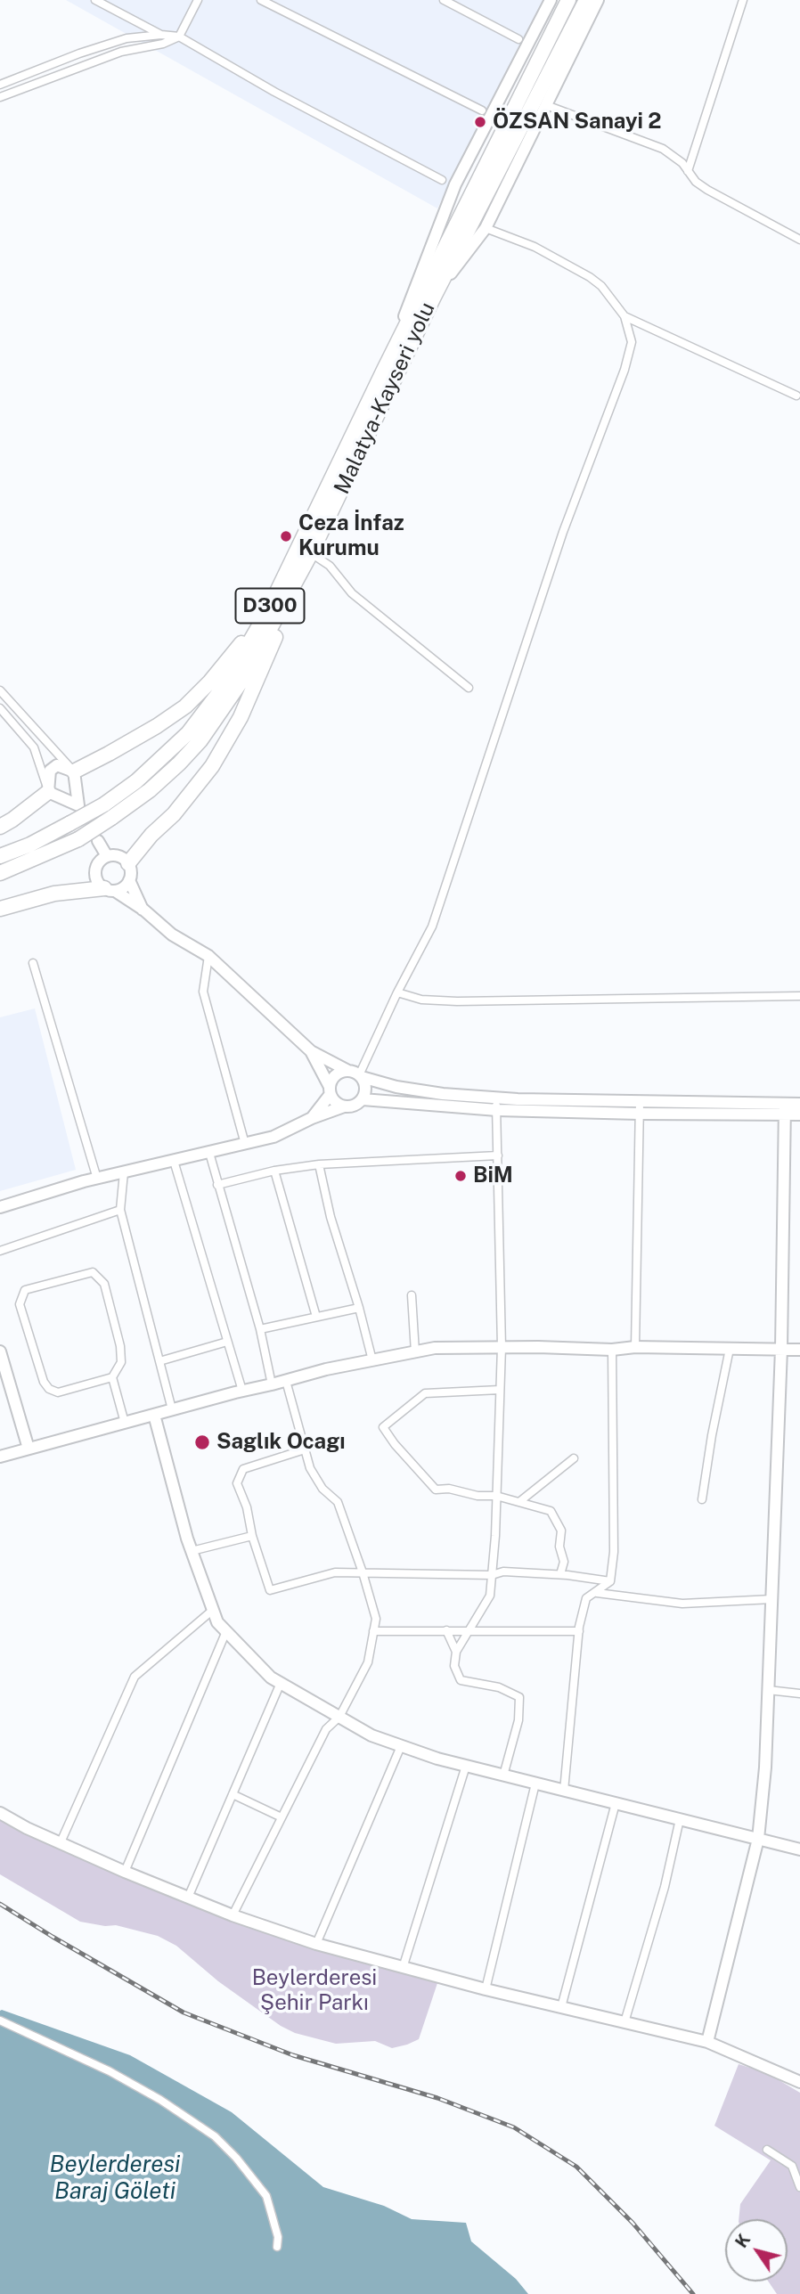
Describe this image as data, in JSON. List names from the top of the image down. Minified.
{"streets":{"highway":["Malatya-Kayseri yolu","D300"]},"crossings":[["Malatya-Kayseri yolu","D300"]],"water":["Beylerderesi Baraj Göleti"],"parks":["Beylerderesi Şehir Parkı"],"places":["ÖZSAN Sanayi 2","Ceza İnfaz Kurumu","BiM","Saglık Ocagı"],"north":"top left"}
